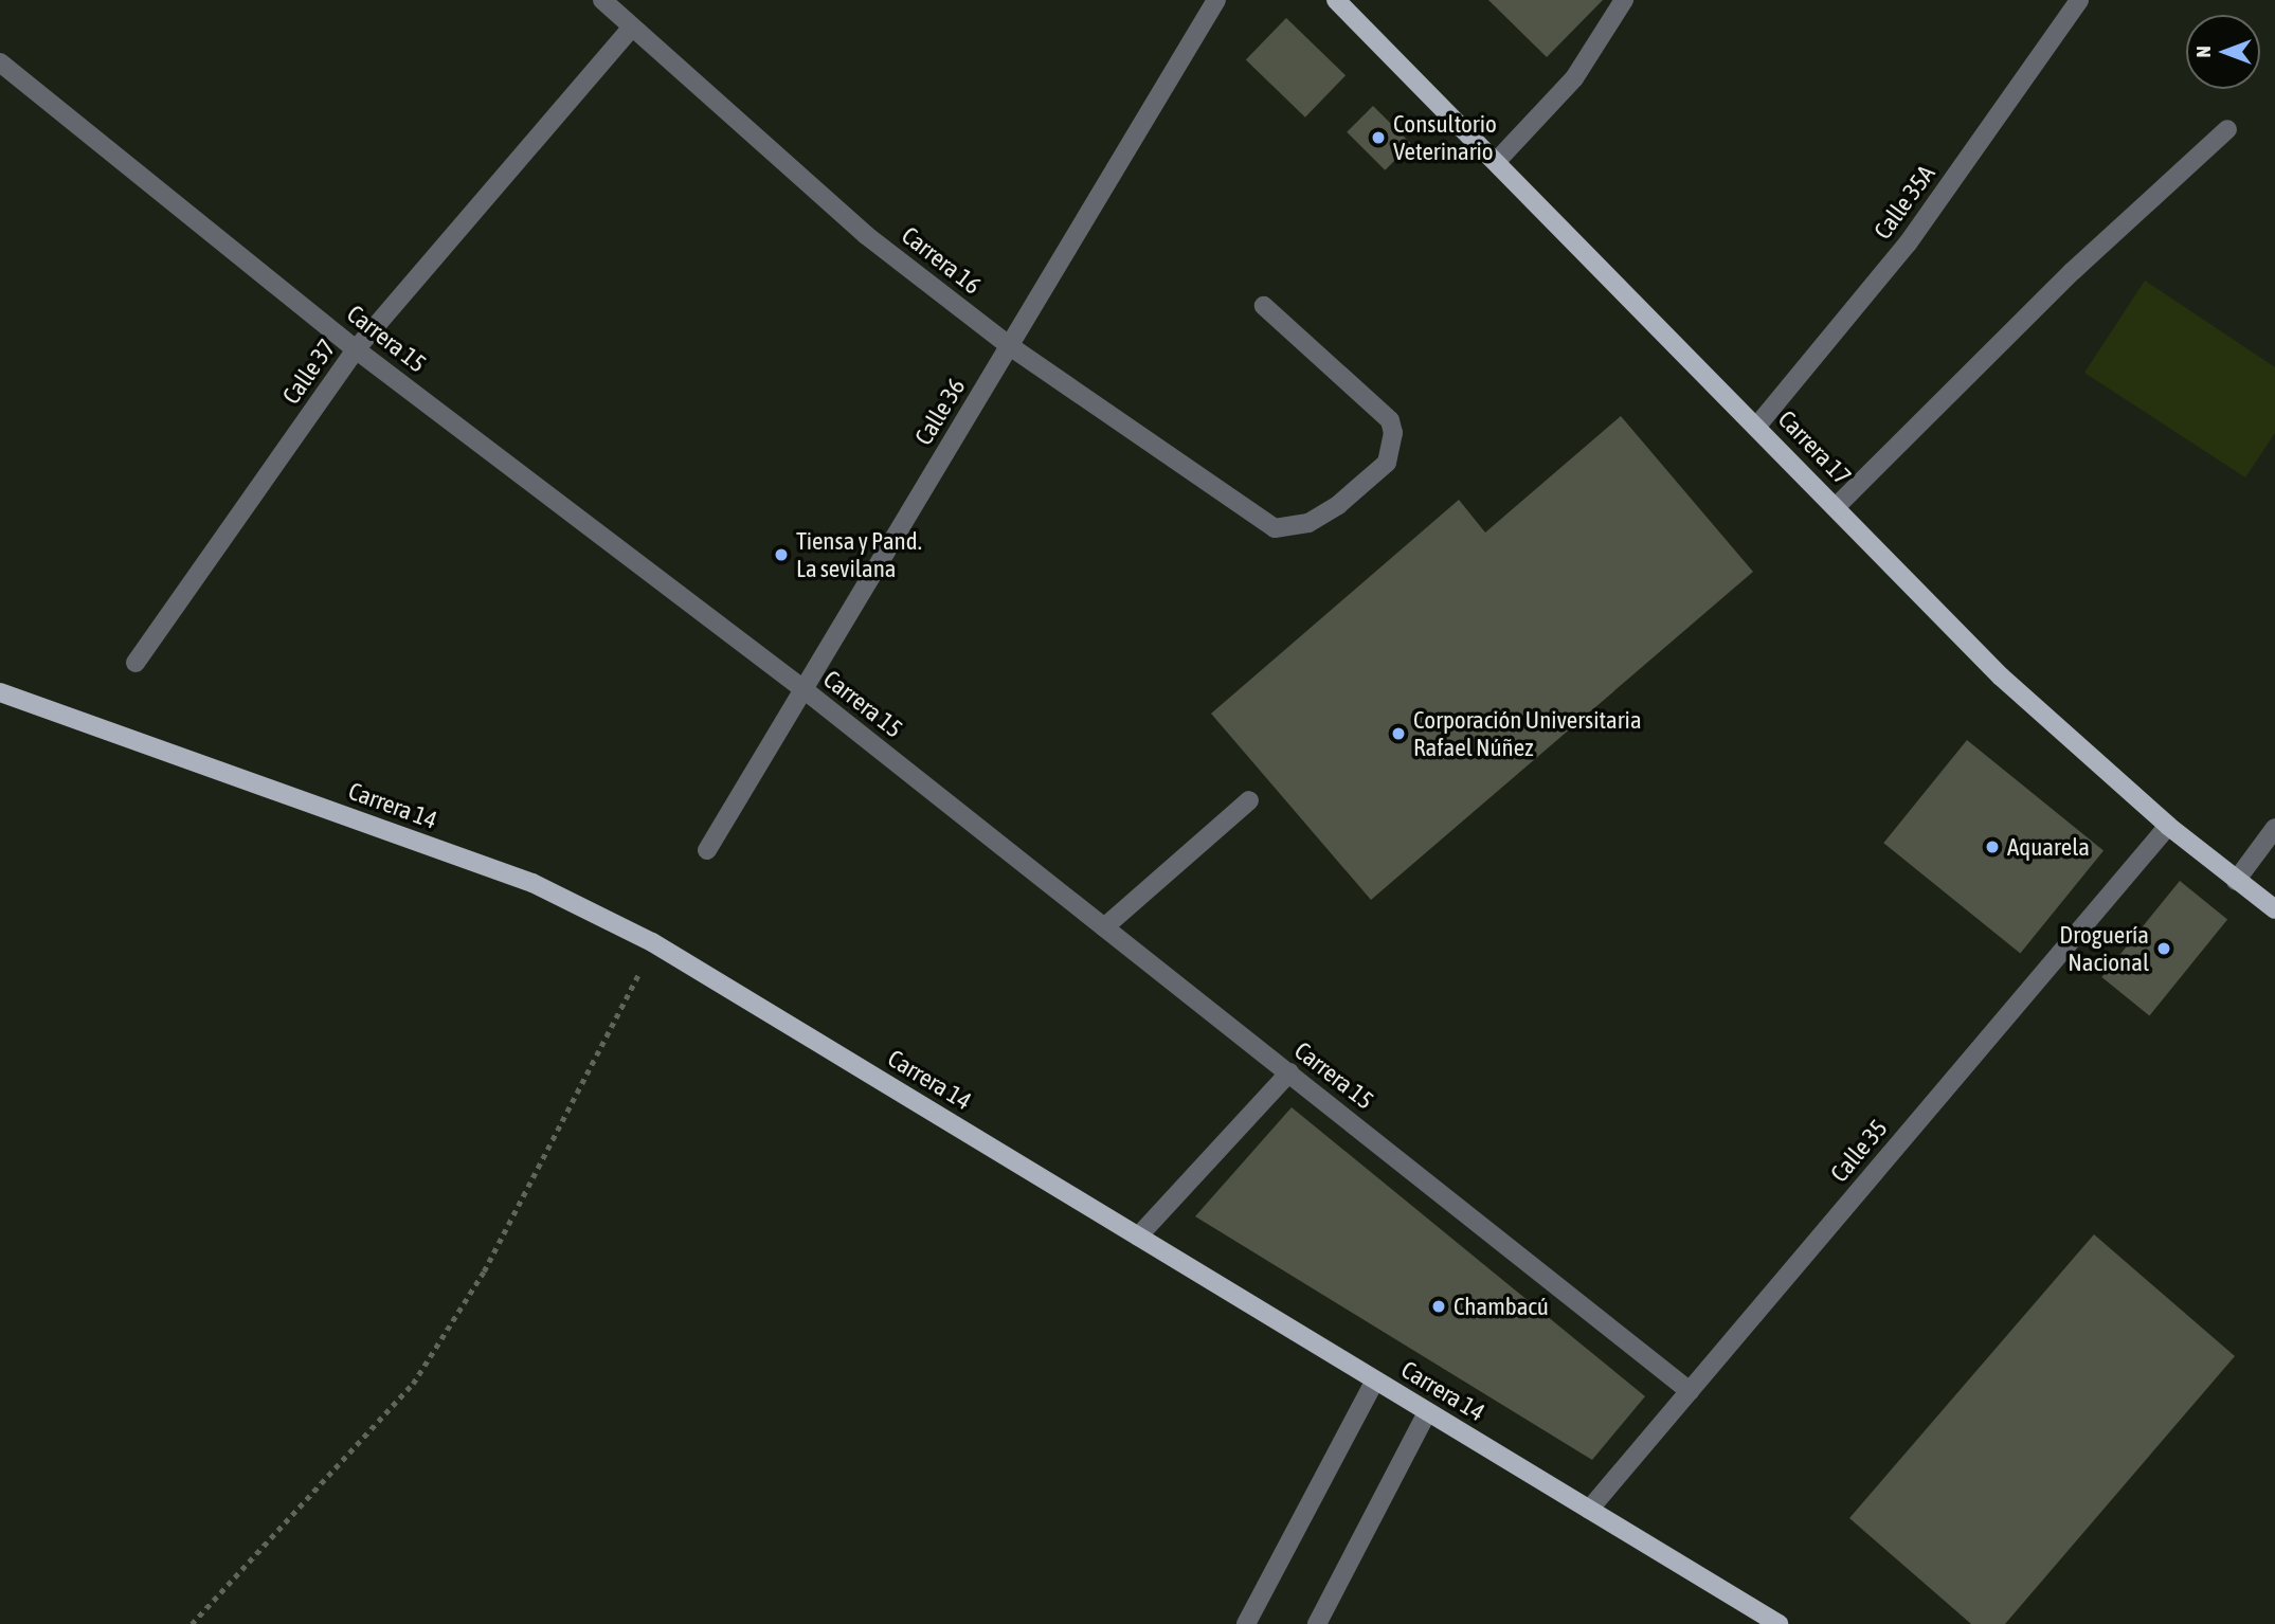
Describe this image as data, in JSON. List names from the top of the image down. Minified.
{"streets":{"main road":["Carrera 17","Carrera 14"],"street":["Calle 35A","Carrera 16","Carrera 15","Calle 37","Calle 36","Calle 35"]},"crossings":[["Calle 35A","Carrera 17"],["Carrera 16","Calle 37"],["Carrera 16","Calle 36"],["Carrera 15","Calle 37"],["Carrera 15","Calle 36"],["Carrera 15","Calle 35"],["Carrera 17","Calle 35"],["Carrera 14","Calle 35"]],"places":["Consultorio Veterinario","Tiensa y Pand. La sevilana","Corporación Universitaria Rafael Núñez","Aquarela","Droguería Nacional","Chambacú"],"north":"left"}
